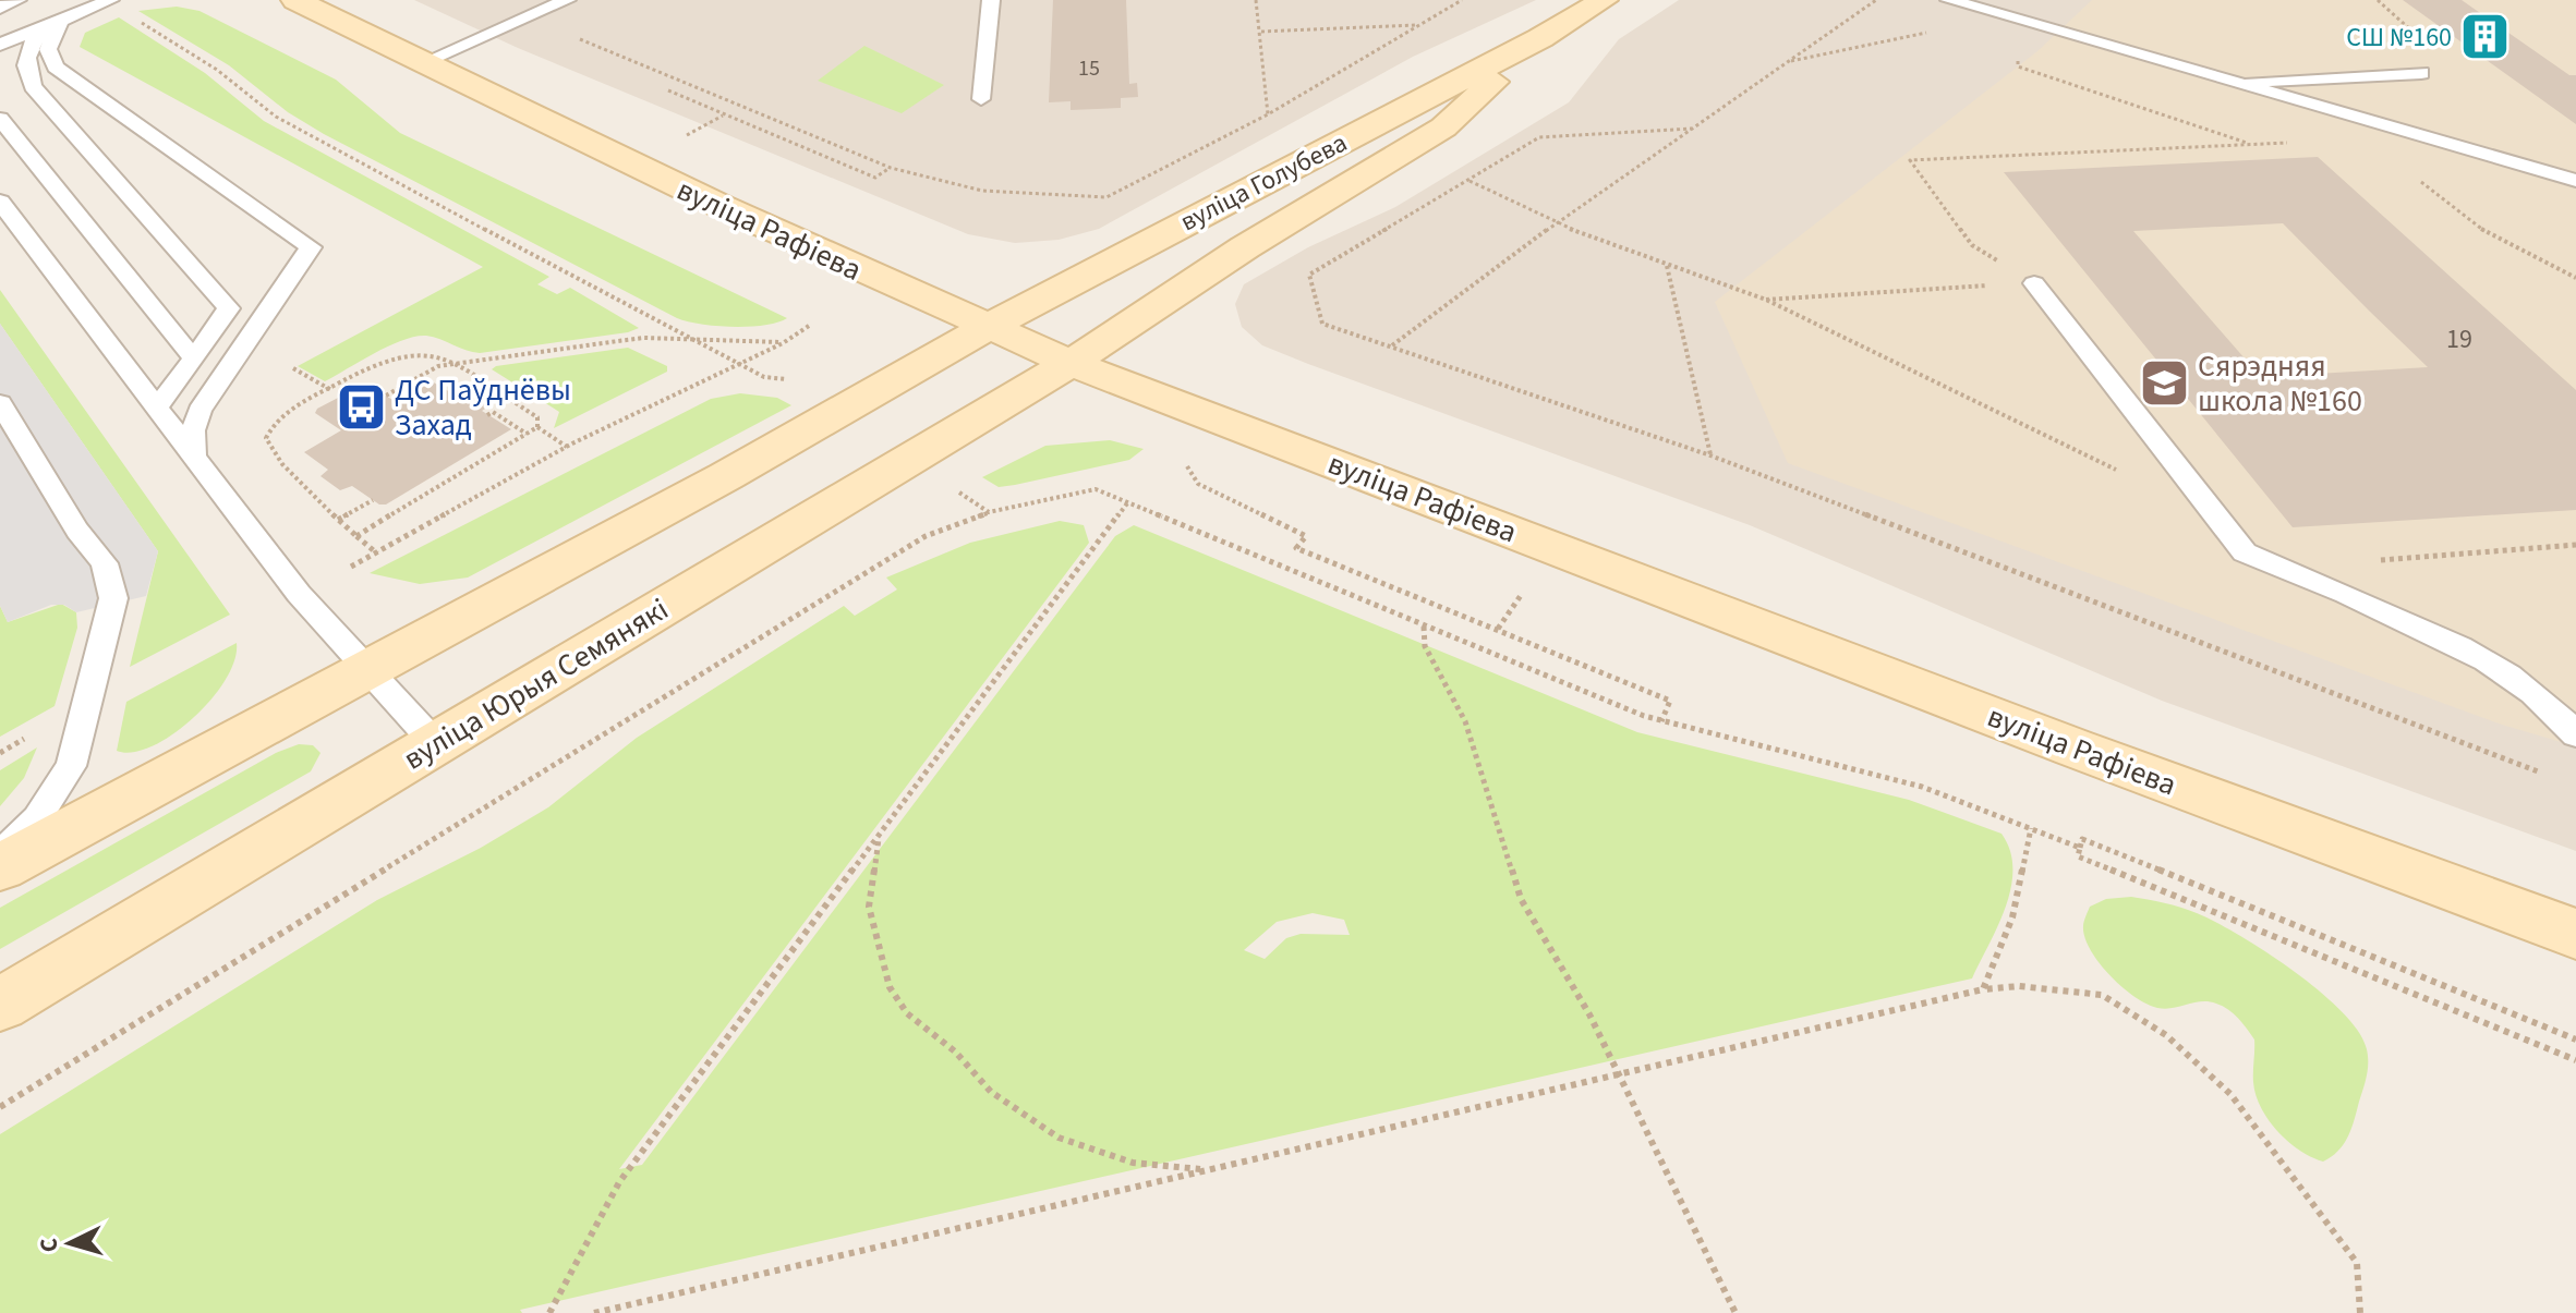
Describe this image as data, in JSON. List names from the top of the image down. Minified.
{"streets":{"main road":["вуліца Голубева","вуліца Рафіева","вуліца Юрыя Семянякі"]},"crossings":[["вуліца Голубева","вуліца Рафіева"],["вуліца Голубева","вуліца Юрыя Семянякі"],["вуліца Рафіева","вуліца Юрыя Семянякі"]],"places":{"building":["СШ №160"],"school or university":["Сярэдняя школа №160"],"bus stop":["ДС Паўднёвы Захад"]},"house_numbers":["15","19"],"north":"left"}
